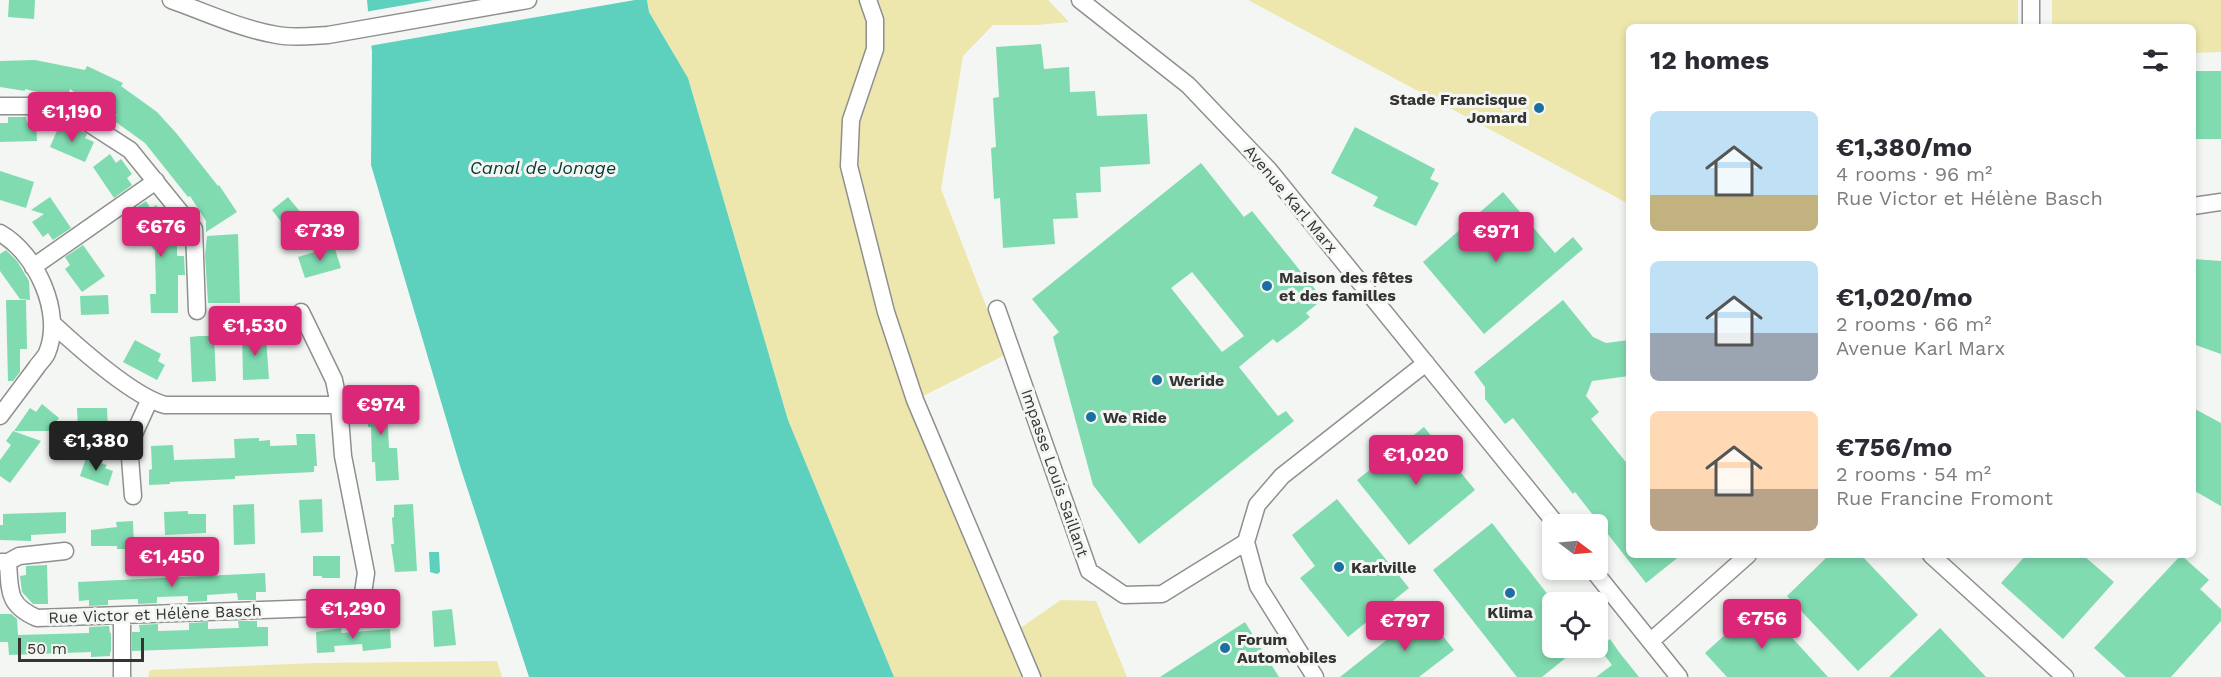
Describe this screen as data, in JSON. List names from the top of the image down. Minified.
{"streets":{"street":["Avenue Karl Marx","Impasse Louis Saillant","Rue Victor et Hélène Basch"]},"water":["Canal de Jonage"],"places":["Stade Francisque Jomard","Maison des fêtes et des familles","Weride","We Ride","Karlville","Klima","Forum Automobiles"],"scale_bar":"50 m","north":"right","page":{"heading":"12 homes","price":["€1,190","€676","€739","€971","€1,530","€974","€1,380","€1,020","€1,450","€1,290","€756","€797"],"list":[{"name":"€1,380/mo","note":"4 rooms · 96 m² · Rue Victor et Hélène Basch"},{"name":"€1,020/mo","note":"2 rooms · 66 m² · Avenue Karl Marx"},{"name":"€756/mo","note":"2 rooms · 54 m² · Rue Francine Fromont"}],"scale":"50 m"}}
